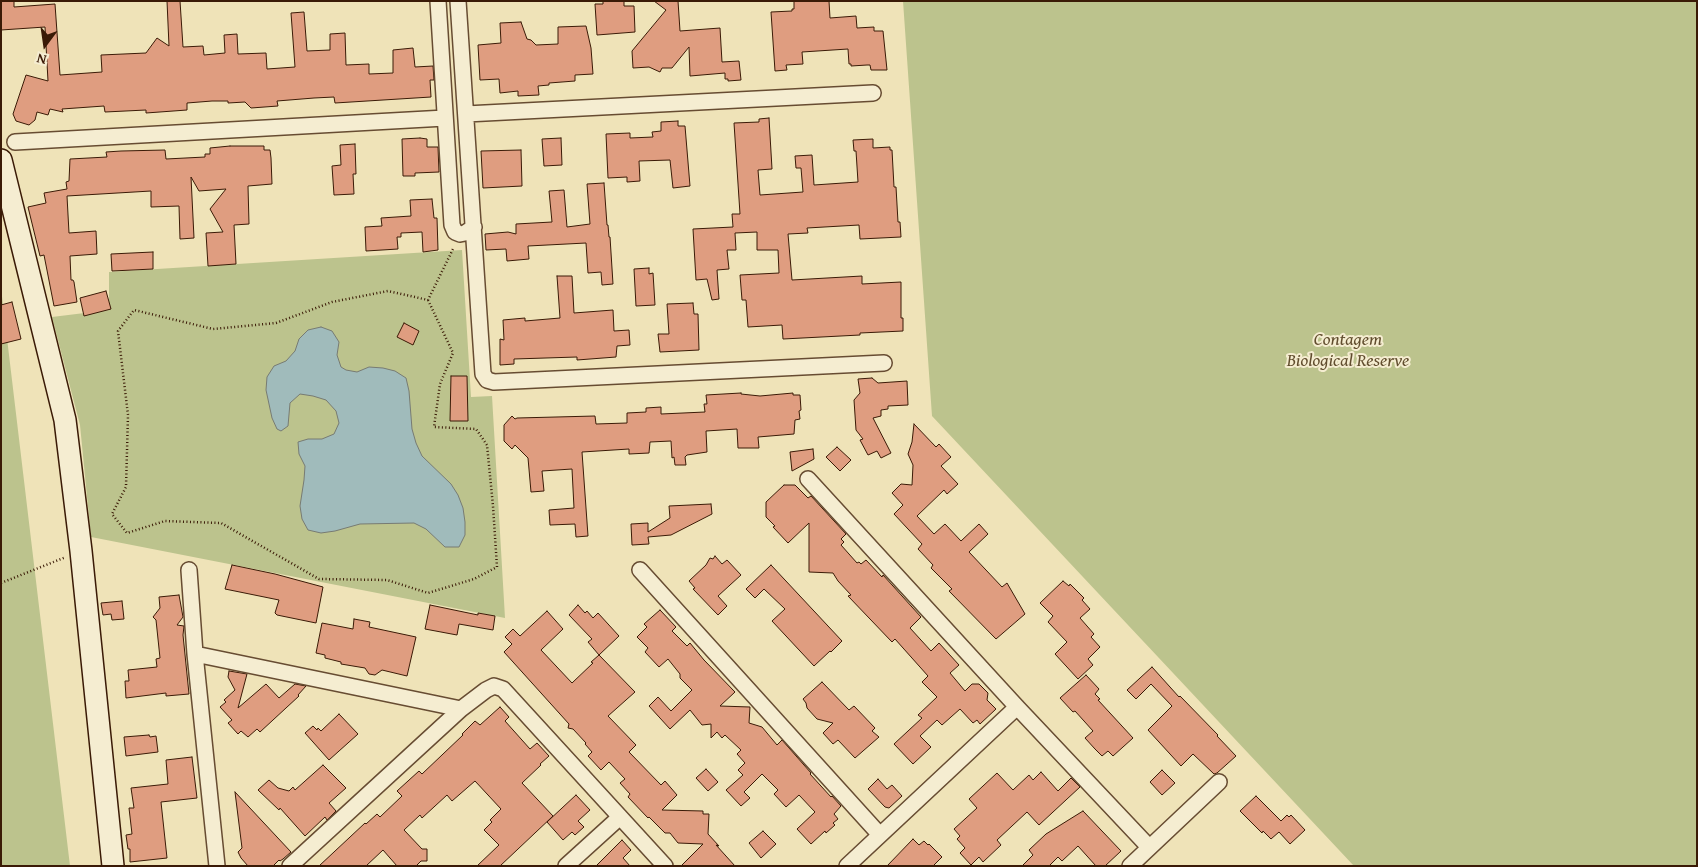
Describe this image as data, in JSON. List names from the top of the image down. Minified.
{"parks":["Contagem Biological Reserve"],"north":"bottom"}
